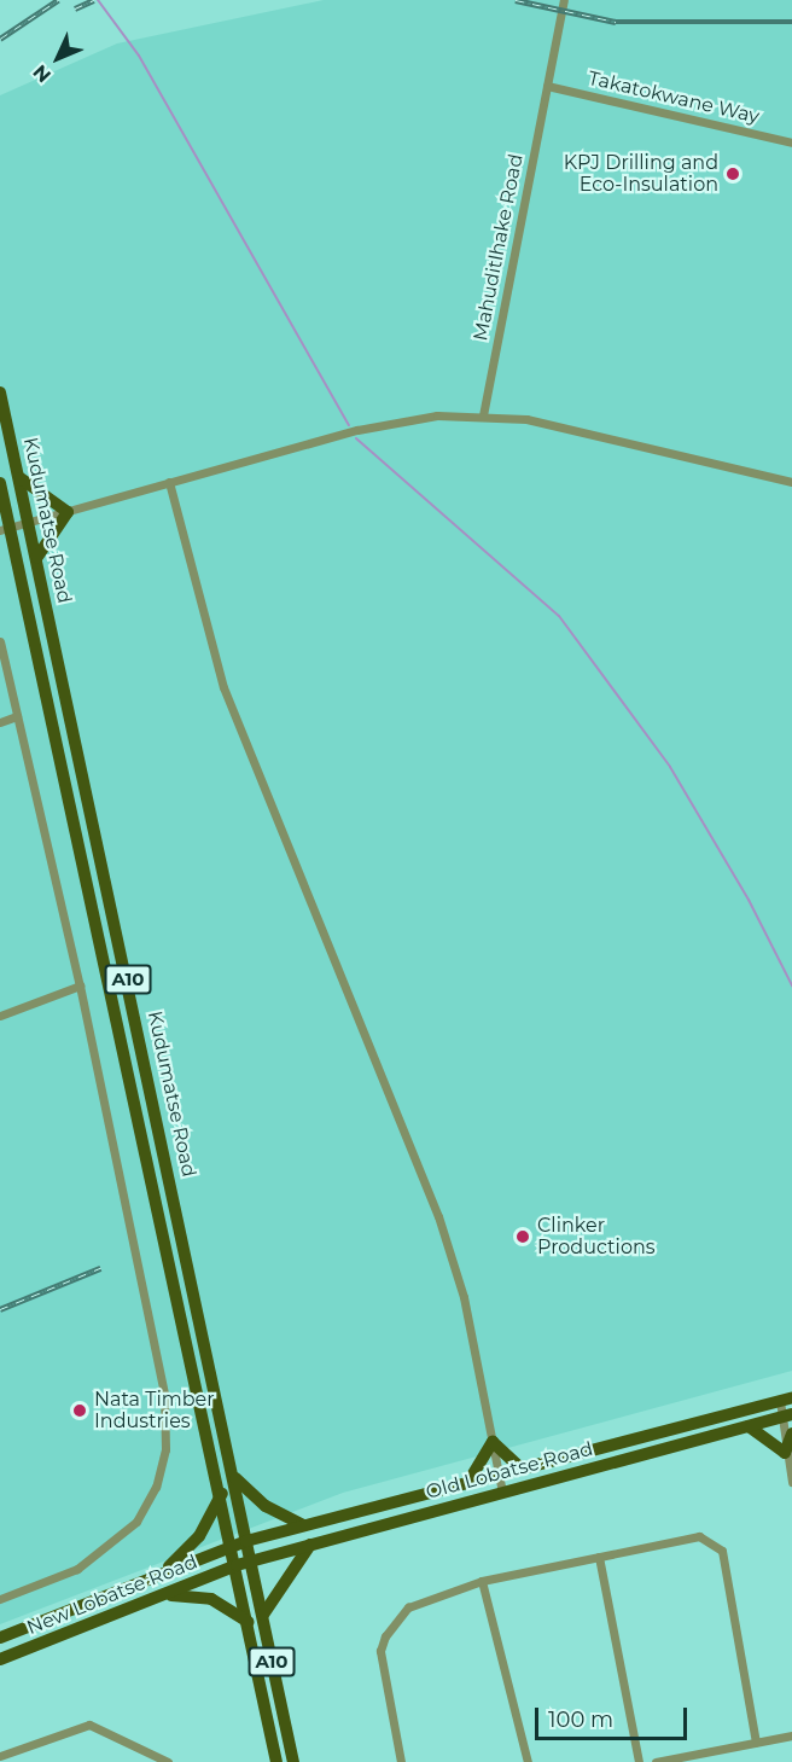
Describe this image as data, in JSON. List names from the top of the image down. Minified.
{"streets":{"main road":["Kudumatse Road","A10","Old Lobatse Road","New Lobatse Road"],"street":["Takatokwane Way","Mahuditlhake Road"]},"crossings":[["Takatokwane Way","Mahuditlhake Road"],["Kudumatse Road","Old Lobatse Road"],["Kudumatse Road","New Lobatse Road"],["Old Lobatse Road","New Lobatse Road"]],"places":["KPJ Drilling and Eco-Insulation","Clinker Productions","Nata Timber Industries"],"scale_bar":"100 m","north":"bottom left"}
